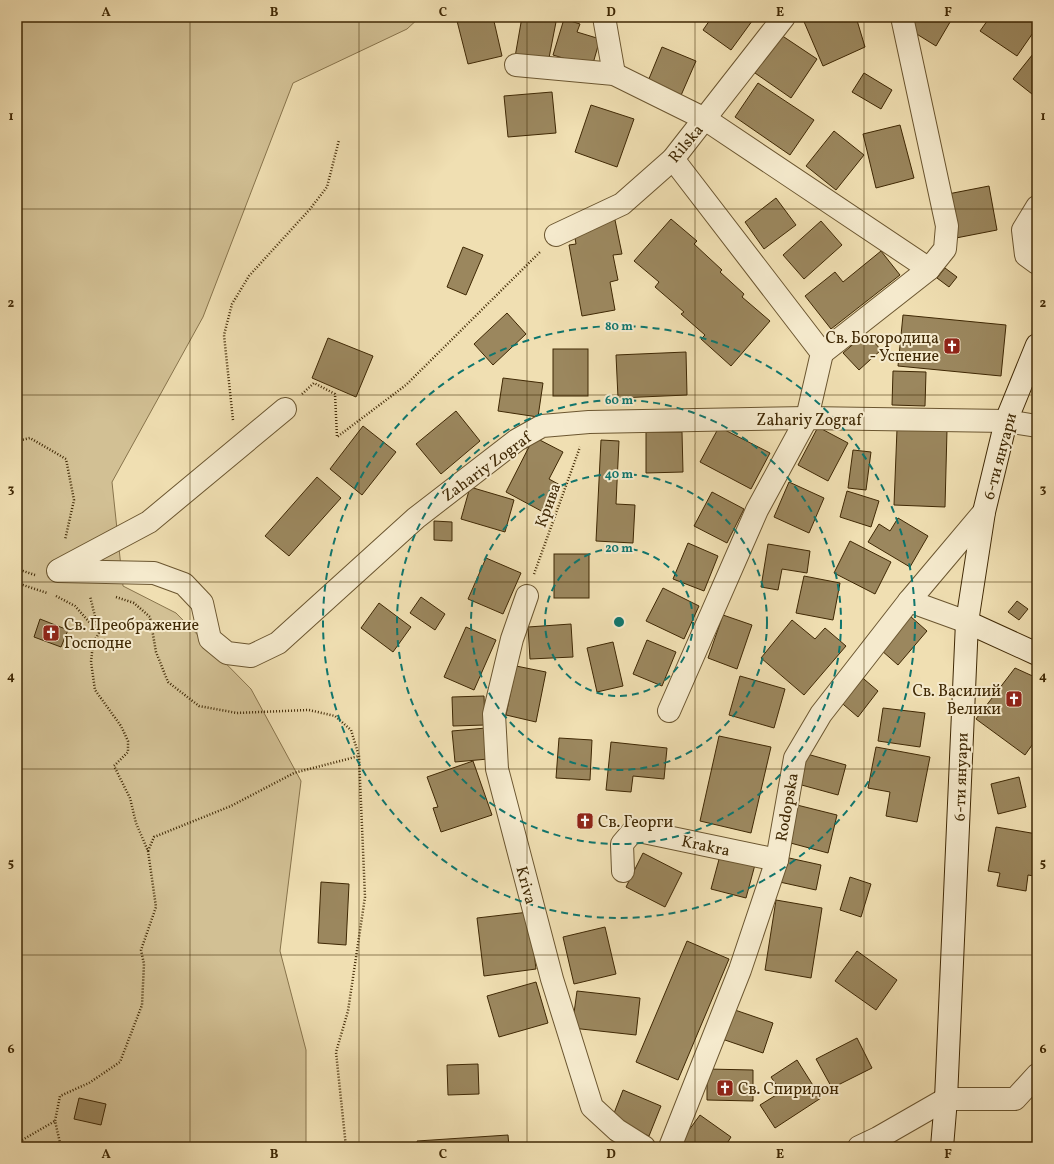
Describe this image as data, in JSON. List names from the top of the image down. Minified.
{"streets":{"street":["Rilska","Zahariy Zograf","6-ти януари","Rodopska","Krakra","Kriva"],"path":["Крива"]},"crossings":[["Zahariy Zograf","6-ти януари"],["Zahariy Zograf","Крива"],["6-ти януари","Rodopska"],["Крива","Kriva"],["Rodopska","Krakra"]],"places":{"church":["Св. Богородица - Успение","Св. Преображение Господне","Св. Василий Велики","Св. Георги","Св. Спиридон"]},"grid":{"columns":["A","B","C","D","E","F"],"rows":["1","2","3","4","5","6"]},"rings":["80 m","60 m","40 m","20 m"]}
